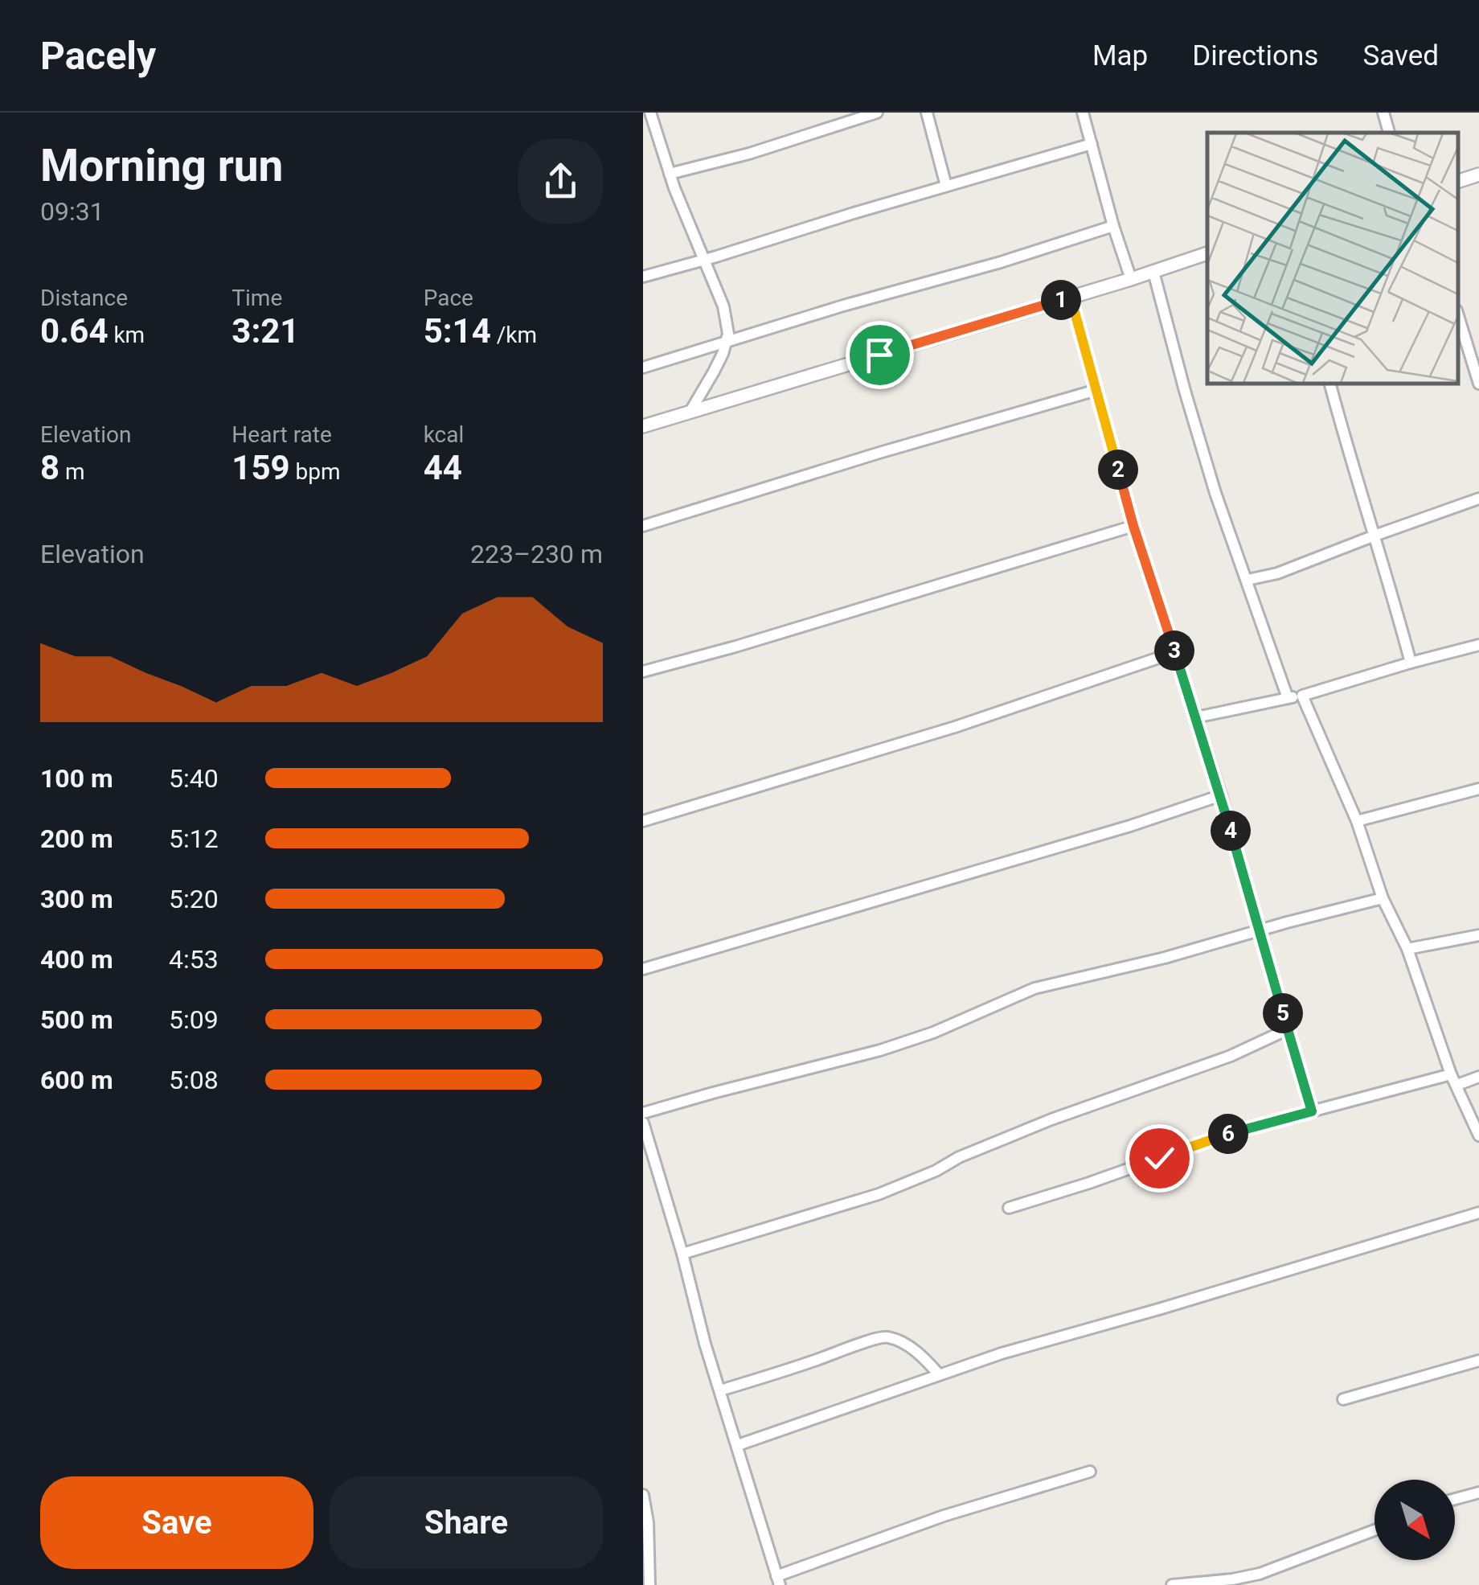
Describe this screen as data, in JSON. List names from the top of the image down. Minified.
{"north":"bottom right","page":{"header":"Pacely","nav":["Map","Directions","Saved"],"heading":["Morning run","09:31"],"stats":[["Distance","0.64 km"],["Time","3:21"],["Pace","5:14 /km"],["Elevation","8 m"],["Heart rate","159 bpm"],["kcal","44"]],"pins":["1","2","3","4","5","6"],"chart":["Elevation","223–230 m"],"list":[{"name":"100 m","note":"5:40"},{"name":"200 m","note":"5:12"},{"name":"300 m","note":"5:20"},{"name":"400 m","note":"4:53"},{"name":"500 m","note":"5:09"},{"name":"600 m","note":"5:08"}],"buttons":["Save","Share"]}}
